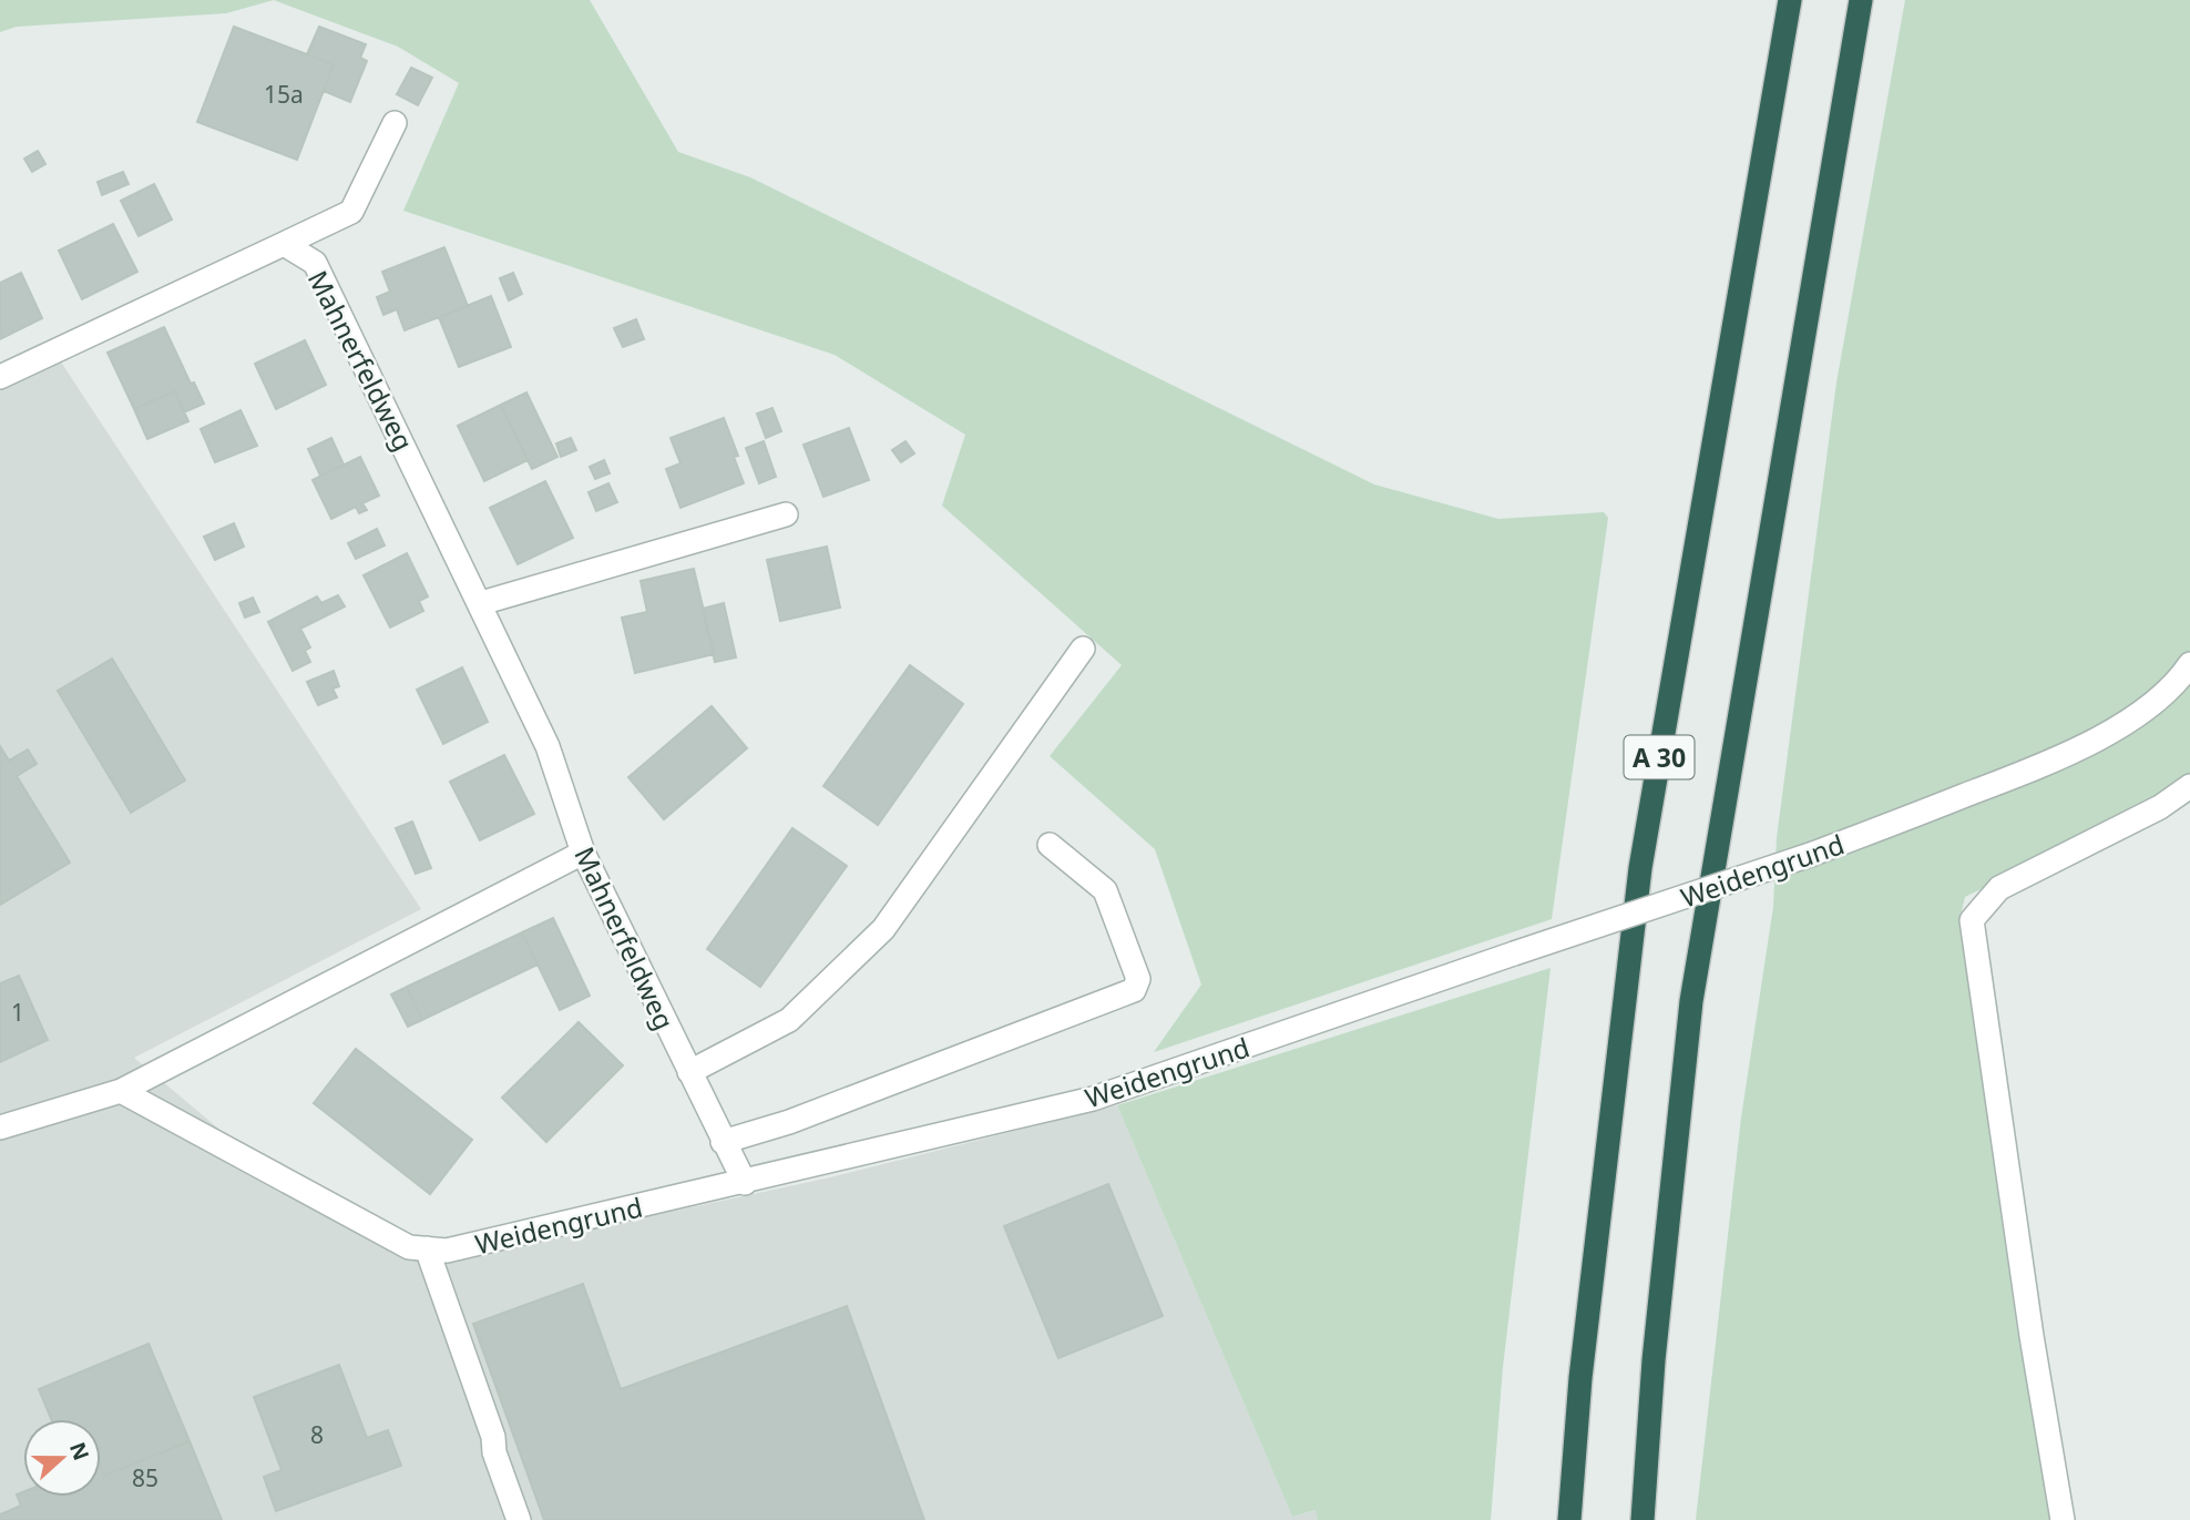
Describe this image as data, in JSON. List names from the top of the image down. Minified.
{"streets":{"highway":["A 30"],"street":["Mahnerfeldweg","Weidengrund"]},"crossings":[["Mahnerfeldweg","Weidengrund"]],"house_numbers":["15a","1","8","85"],"north":"right"}
